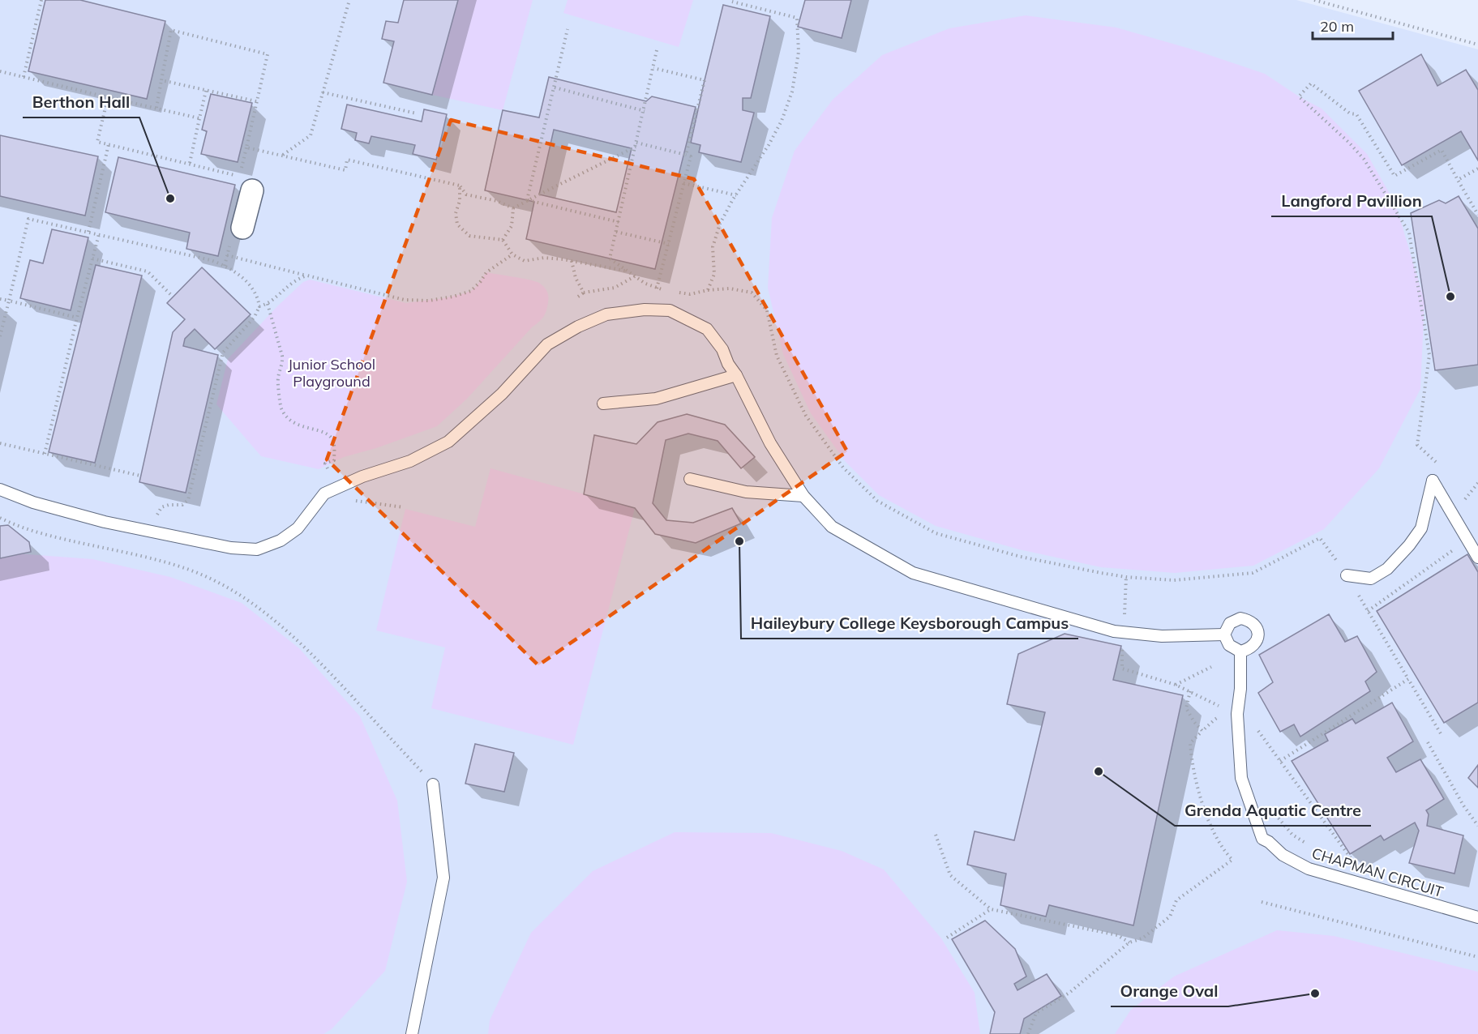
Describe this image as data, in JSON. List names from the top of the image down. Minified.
{"streets":{"lane":["CHAPMAN CIRCUIT"]},"parks":["Junior School Playground"],"places":["Berthon Hall","Langford Pavillion","Haileybury College Keysborough Campus","Grenda Aquatic Centre","Orange Oval"],"scale_bar":"20 m"}
